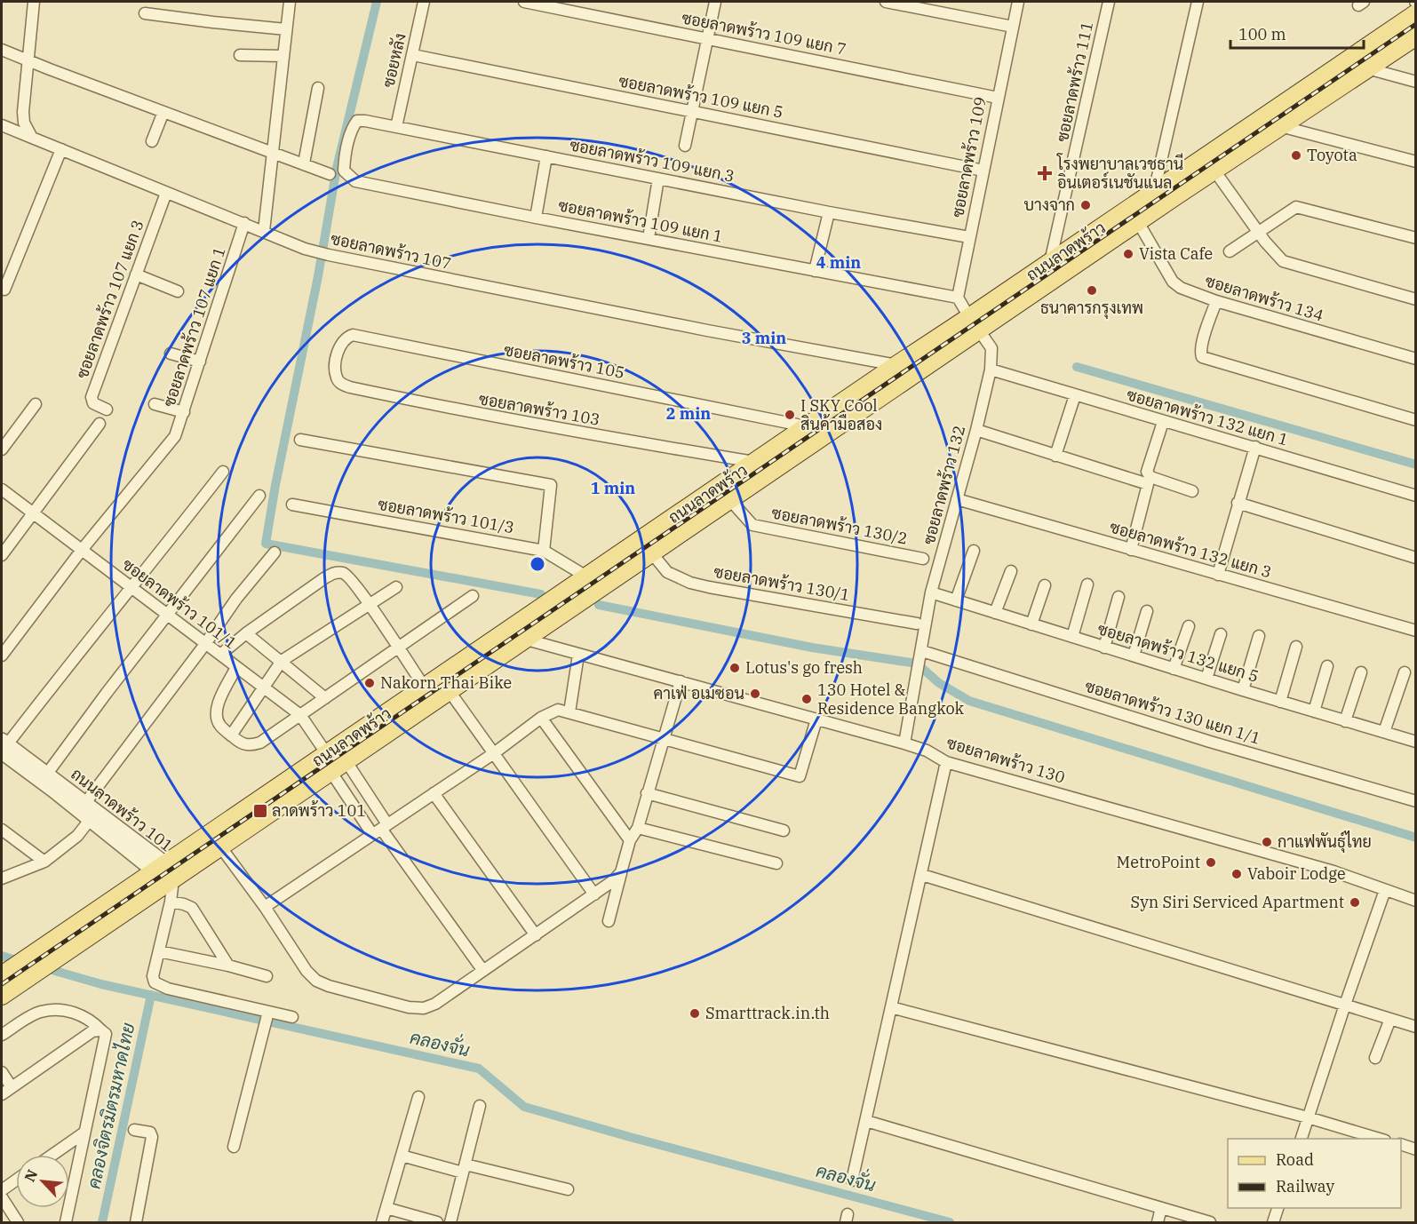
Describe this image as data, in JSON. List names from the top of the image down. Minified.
{"streets":{"main road":["ถนนลาดพร้าว"],"street":["ซอยลาดพร้าว 109 แยก 7","ซอยหลัง","ซอยลาดพร้าว 111","ซอยลาดพร้าว 109 แยก 5","ซอยลาดพร้าว 109","ซอยลาดพร้าว 109 แยก 3","ซอยลาดพร้าว 109 แยก 1","ซอยลาดพร้าว 107","ซอยลาดพร้าว 134","ซอยลาดพร้าว 107 แยก 3","ซอยลาดพร้าว 107 แยก 1","ซอยลาดพร้าว 105","ซอยลาดพร้าว 103","ซอยลาดพร้าว 132 แยก 1","ซอยลาดพร้าว 132","ซอยลาดพร้าว 101/3","ซอยลาดพร้าว 130/2","ซอยลาดพร้าว 132 แยก 3","ซอยลาดพร้าว 130/1","ซอยลาดพร้าว 101/1","ซอยลาดพร้าว 132 แยก 5","ซอยลาดพร้าว 130 แยก 1/1","ซอยลาดพร้าว 130","ถนนลาดพร้าว 101"]},"crossings":[["ซอยลาดพร้าว 109 แยก 7","ซอยลาดพร้าว 109"],["ซอยหลัง","ซอยลาดพร้าว 109 แยก 5"],["ซอยหลัง","ซอยลาดพร้าว 109 แยก 3"],["ซอยลาดพร้าว 111","ถนนลาดพร้าว"],["ซอยลาดพร้าว 109 แยก 5","ซอยลาดพร้าว 109"],["ซอยลาดพร้าว 109","ซอยลาดพร้าว 109 แยก 3"],["ซอยลาดพร้าว 109","ซอยลาดพร้าว 109 แยก 1"],["ซอยลาดพร้าว 109 แยก 3","ซอยลาดพร้าว 109 แยก 1"],["ซอยลาดพร้าว 107","ถนนลาดพร้าว"],["ซอยลาดพร้าว 107","ซอยลาดพร้าว 107 แยก 3"],["ซอยลาดพร้าว 107","ซอยลาดพร้าว 107 แยก 1"],["ถนนลาดพร้าว","ซอยลาดพร้าว 134"],["ถนนลาดพร้าว","ซอยลาดพร้าว 105"],["ถนนลาดพร้าว","ซอยลาดพร้าว 103"],["ถนนลาดพร้าว","ซอยลาดพร้าว 132"],["ถนนลาดพร้าว","ซอยลาดพร้าว 101/3"],["ถนนลาดพร้าว","ซอยลาดพร้าว 130/2"],["ถนนลาดพร้าว","ซอยลาดพร้าว 130/1"],["ถนนลาดพร้าว","ซอยลาดพร้าว 101/1"],["ถนนลาดพร้าว","ซอยลาดพร้าว 130"],["ถนนลาดพร้าว","ถนนลาดพร้าว 101"],["ซอยลาดพร้าว 107 แยก 1","ซอยลาดพร้าว 101/1"],["ซอยลาดพร้าว 105","ซอยลาดพร้าว 103"],["ซอยลาดพร้าว 132 แยก 1","ซอยลาดพร้าว 132"],["ซอยลาดพร้าว 132","ซอยลาดพร้าว 132 แยก 3"],["ซอยลาดพร้าว 132","ซอยลาดพร้าว 132 แยก 5"],["ซอยลาดพร้าว 132","ซอยลาดพร้าว 130 แยก 1/1"],["ซอยลาดพร้าว 132","ซอยลาดพร้าว 130"]],"water":["คลองจั่น","คลองจิตรมิตรมหาดไทย"],"places":{"other":["Toyota","บางจาก","Vista Cafe","ธนาคารกรุงเทพ","I SKY Cool สินค้ามือสอง","Lotus's go fresh","Nakorn Thai Bike","คาเฟ่ อเมซอน","130 Hotel & Residence Bangkok","กาแฟพันธุ์ไทย","MetroPoint","Vaboir Lodge","Syn Siri Serviced Apartment","Smarttrack.in.th"],"health":["โรงพยาบาลเวชธานี อินเตอร์เนชันแนล"],"transit":["ลาดพร้าว 101"]},"legend":["Road","Railway"],"scale_bar":"100 m","north":"top left","rings":["4 min","3 min","2 min","1 min"]}
